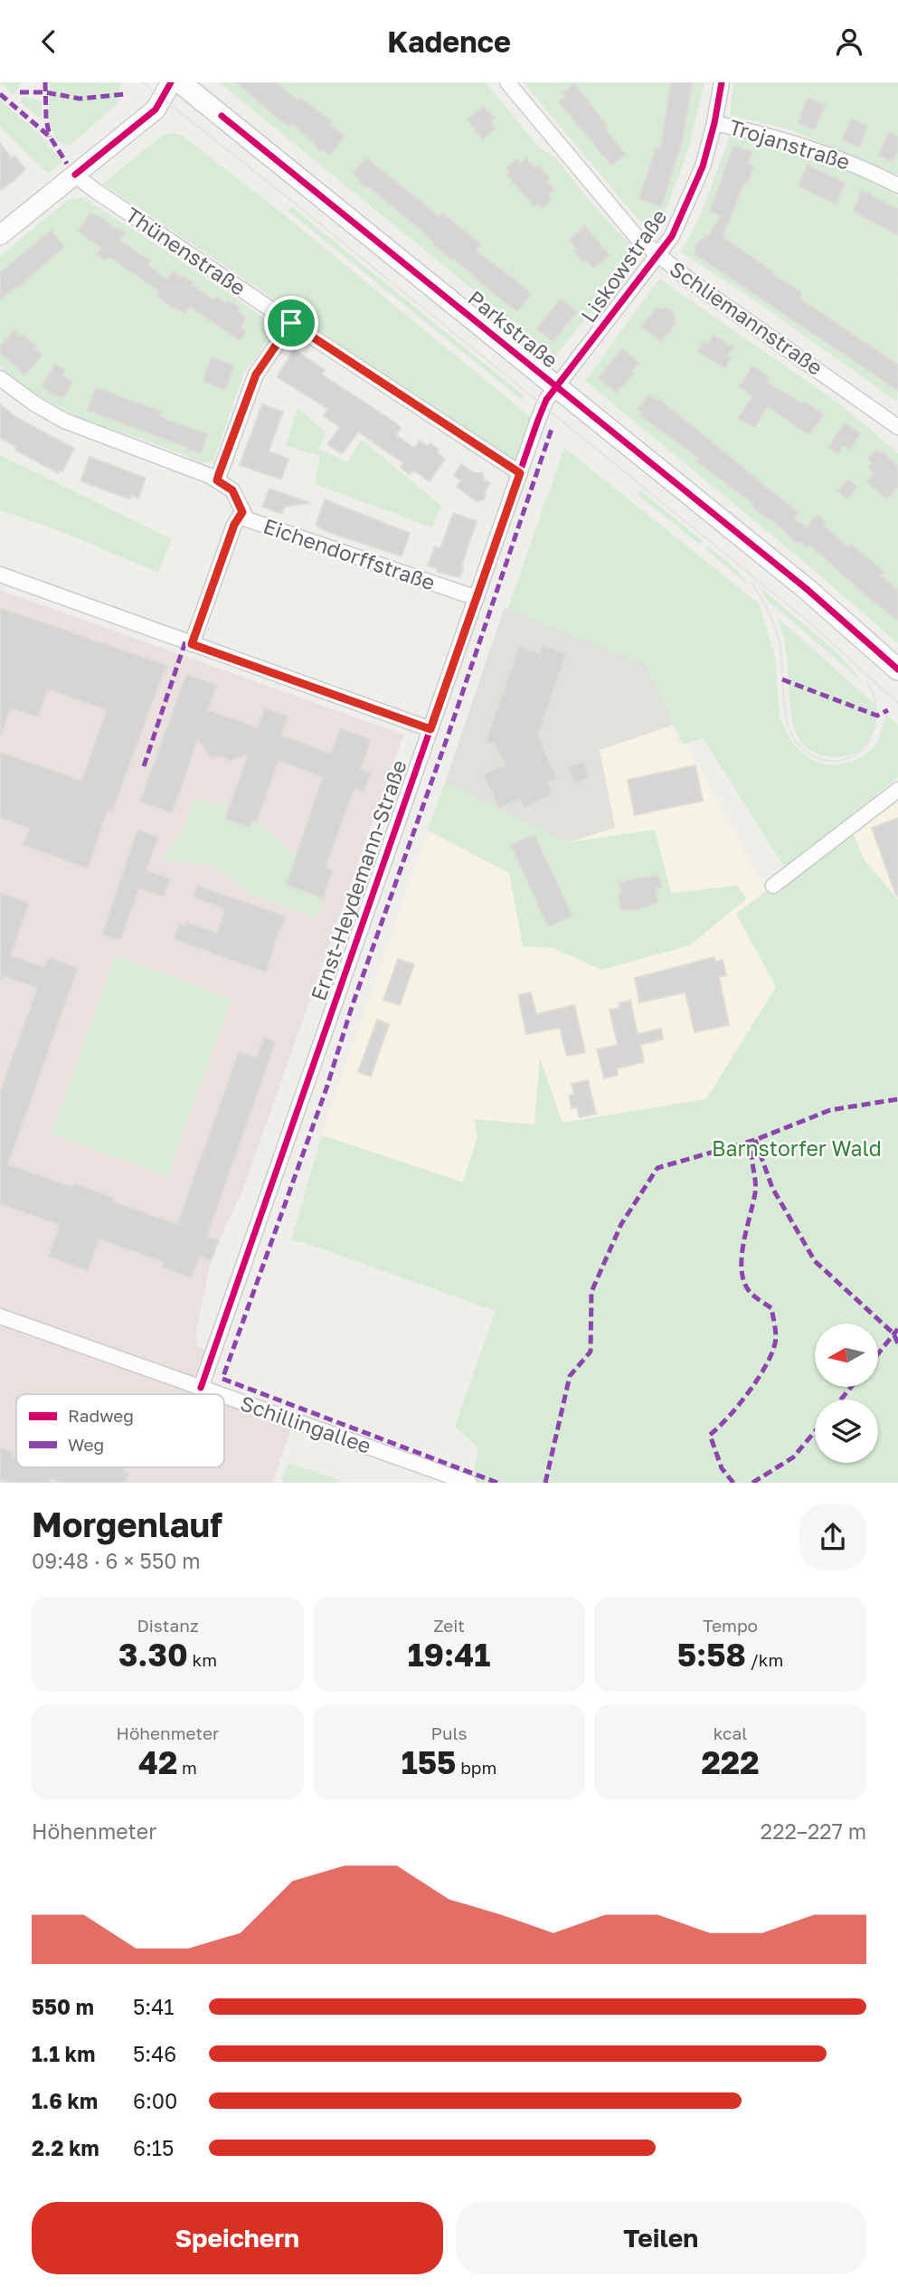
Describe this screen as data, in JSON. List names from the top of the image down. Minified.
{"streets":{"main road":["Parkstraße"],"street":["Trojanstraße","Thünenstraße","Liskowstraße","Schliemannstraße","Eichendorffstraße","Ernst-Heydemann-Straße","Schillingallee"]},"crossings":[["Trojanstraße","Liskowstraße"],["Thünenstraße","Ernst-Heydemann-Straße"],["Liskowstraße","Schliemannstraße"],["Liskowstraße","Parkstraße"],["Liskowstraße","Ernst-Heydemann-Straße"],["Parkstraße","Ernst-Heydemann-Straße"],["Eichendorffstraße","Ernst-Heydemann-Straße"],["Ernst-Heydemann-Straße","Schillingallee"]],"parks":["Barnstorfer Wald"],"legend":["Radweg","Weg"],"north":"left","page":{"header":"Kadence","heading":["Morgenlauf","09:48 · 6 × 550 m"],"stats":[["Distanz","3.30 km"],["Zeit","19:41"],["Tempo","5:58 /km"],["Höhenmeter","42 m"],["Puls","155 bpm"],["kcal","222"]],"chart":["Höhenmeter","222–227 m"],"list":[{"name":"550 m","note":"5:41"},{"name":"1.1 km","note":"5:46"},{"name":"1.6 km","note":"6:00"},{"name":"2.2 km","note":"6:15"}],"buttons":["Speichern","Teilen"]}}
